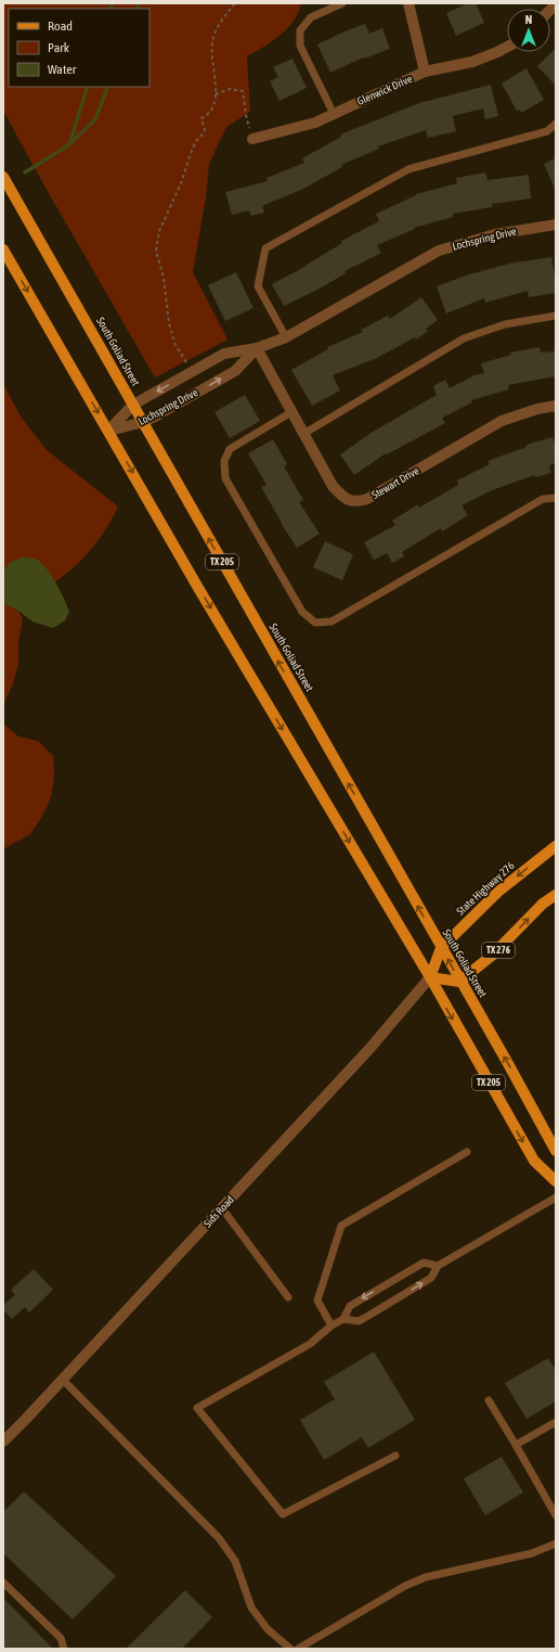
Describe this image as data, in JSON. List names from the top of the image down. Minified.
{"streets":{"main road":["South Goliad Street","TX 205","State Highway 276","TX 276"],"street":["Glenwick Drive","Lochspring Drive","Stewart Drive","Sids Road"]},"crossings":[["Lochspring Drive","South Goliad Street"],["Lochspring Drive","Stewart Drive"],["Lochspring Drive","TX 205"],["South Goliad Street","State Highway 276"],["South Goliad Street","TX 276"],["TX 205","State Highway 276"],["TX 205","Sids Road"],["State Highway 276","Sids Road"]],"legend":["Road","Park","Water"],"north":"top"}
